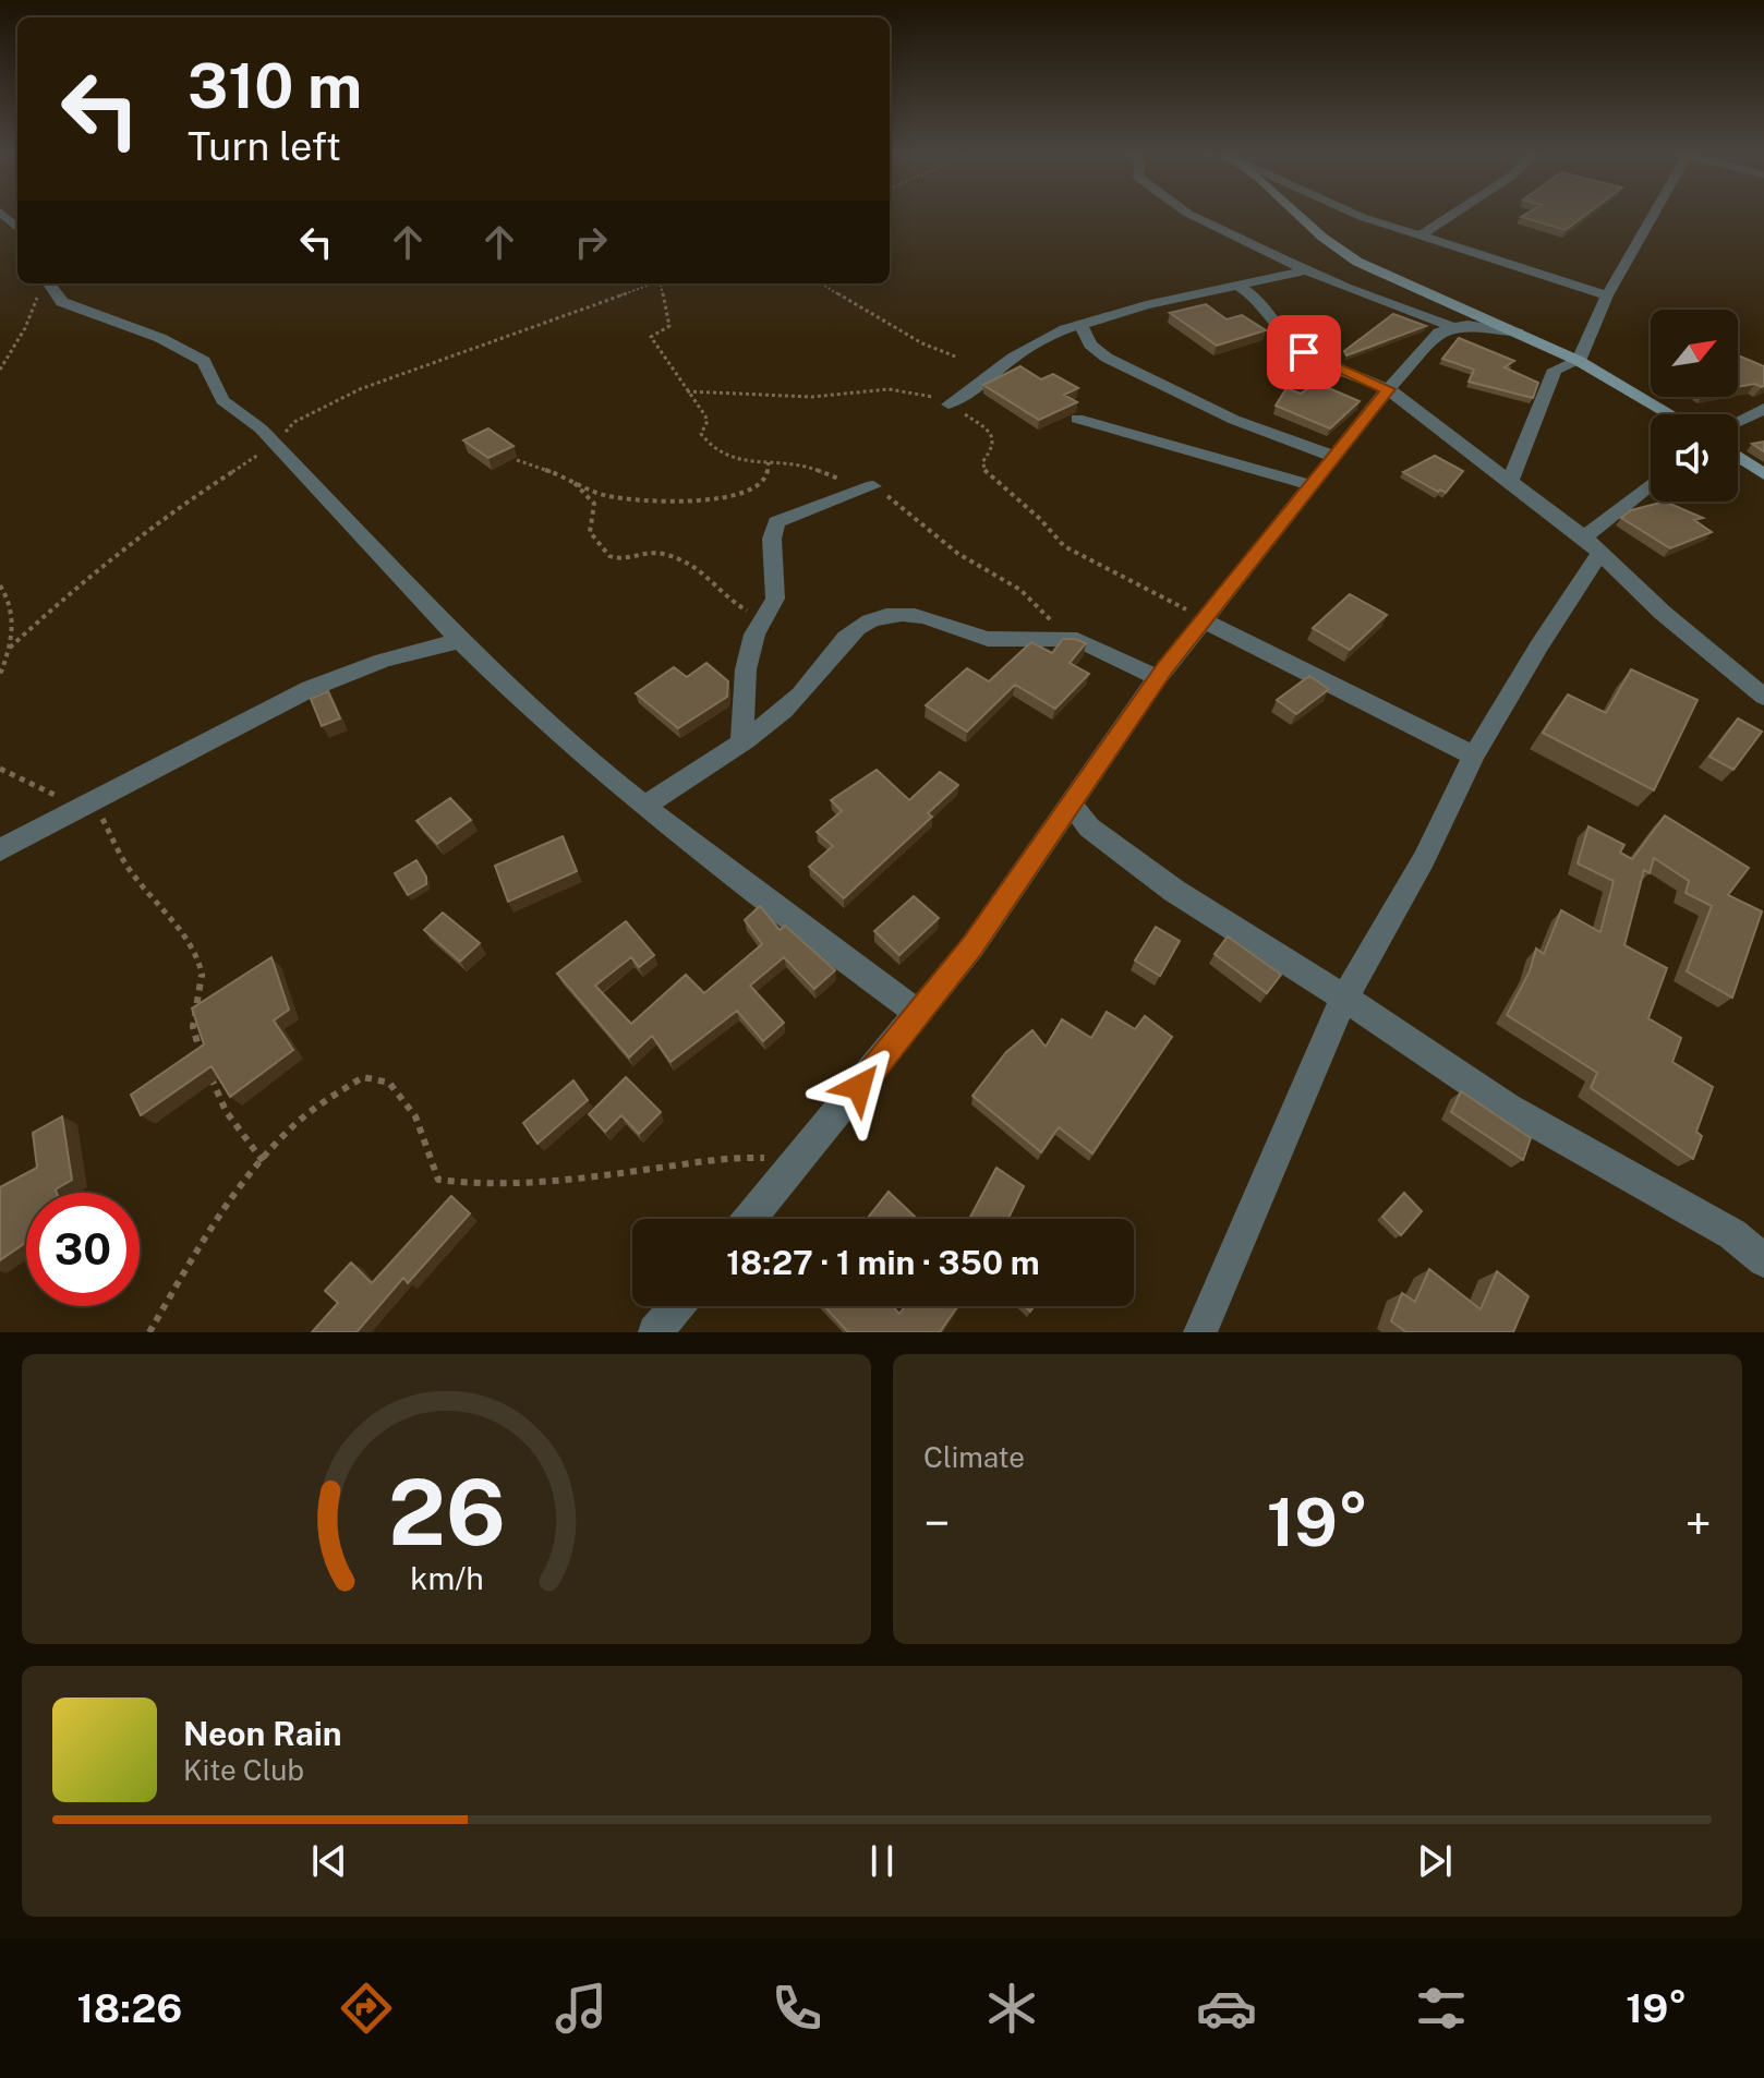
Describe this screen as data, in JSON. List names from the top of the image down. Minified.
{"north":"top right","page":{"turn":["310 m","Turn left"],"limit":"30","trip":"18:27 · 1 min · 350 m","tile":"Climate","heat":["−","19°","+"],"song":["Neon Rain","Kite Club"],"tabs":["18:26","19°"],"gauge":["26","km/h"]}}
